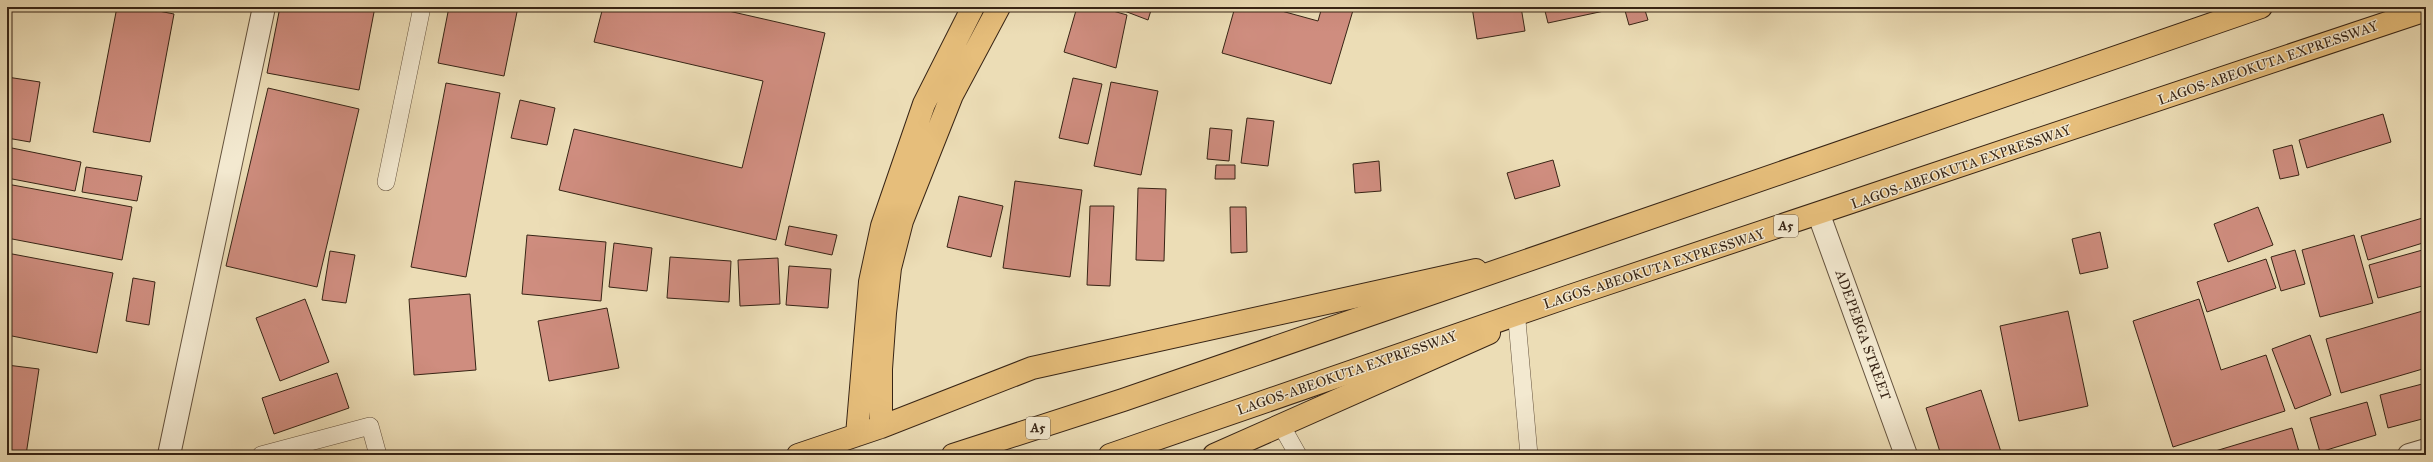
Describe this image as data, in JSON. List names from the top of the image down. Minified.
{"streets":{"main road":["LAGOS-ABEOKUTA EXPRESSWAY","A5"],"street":["ADEPEBGA STREET"]},"crossings":[["LAGOS-ABEOKUTA EXPRESSWAY","ADEPEBGA STREET"]]}
